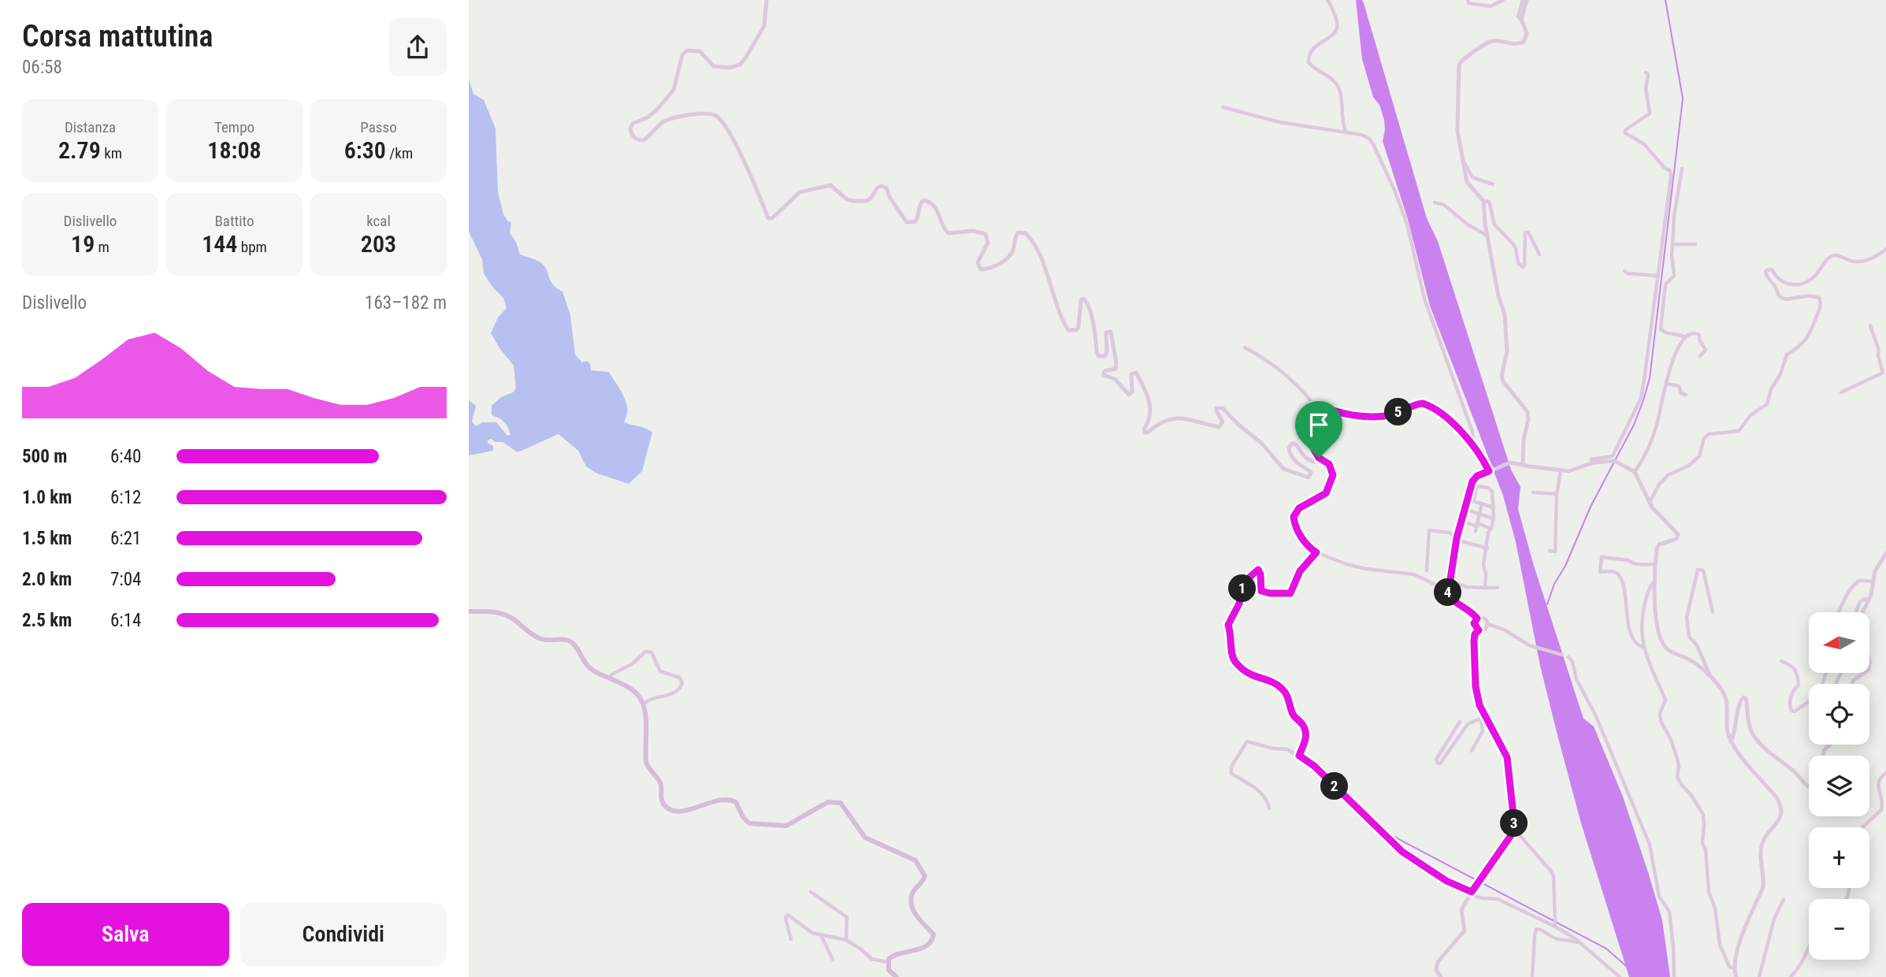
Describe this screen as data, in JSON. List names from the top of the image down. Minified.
{"north":"left","page":{"heading":["Corsa mattutina","06:58"],"stats":[["Distanza","2.79 km"],["Tempo","18:08"],["Passo","6:30 /km"],["Dislivello","19 m"],["Battito","144 bpm"],["kcal","203"]],"chart":["Dislivello","163–182 m"],"pins":["5","1","4","2","3"],"list":[{"name":"500 m","note":"6:40"},{"name":"1.0 km","note":"6:12"},{"name":"1.5 km","note":"6:21"},{"name":"2.0 km","note":"7:04"},{"name":"2.5 km","note":"6:14"}],"map_buttons":["+","−"],"buttons":["Salva","Condividi"]}}
